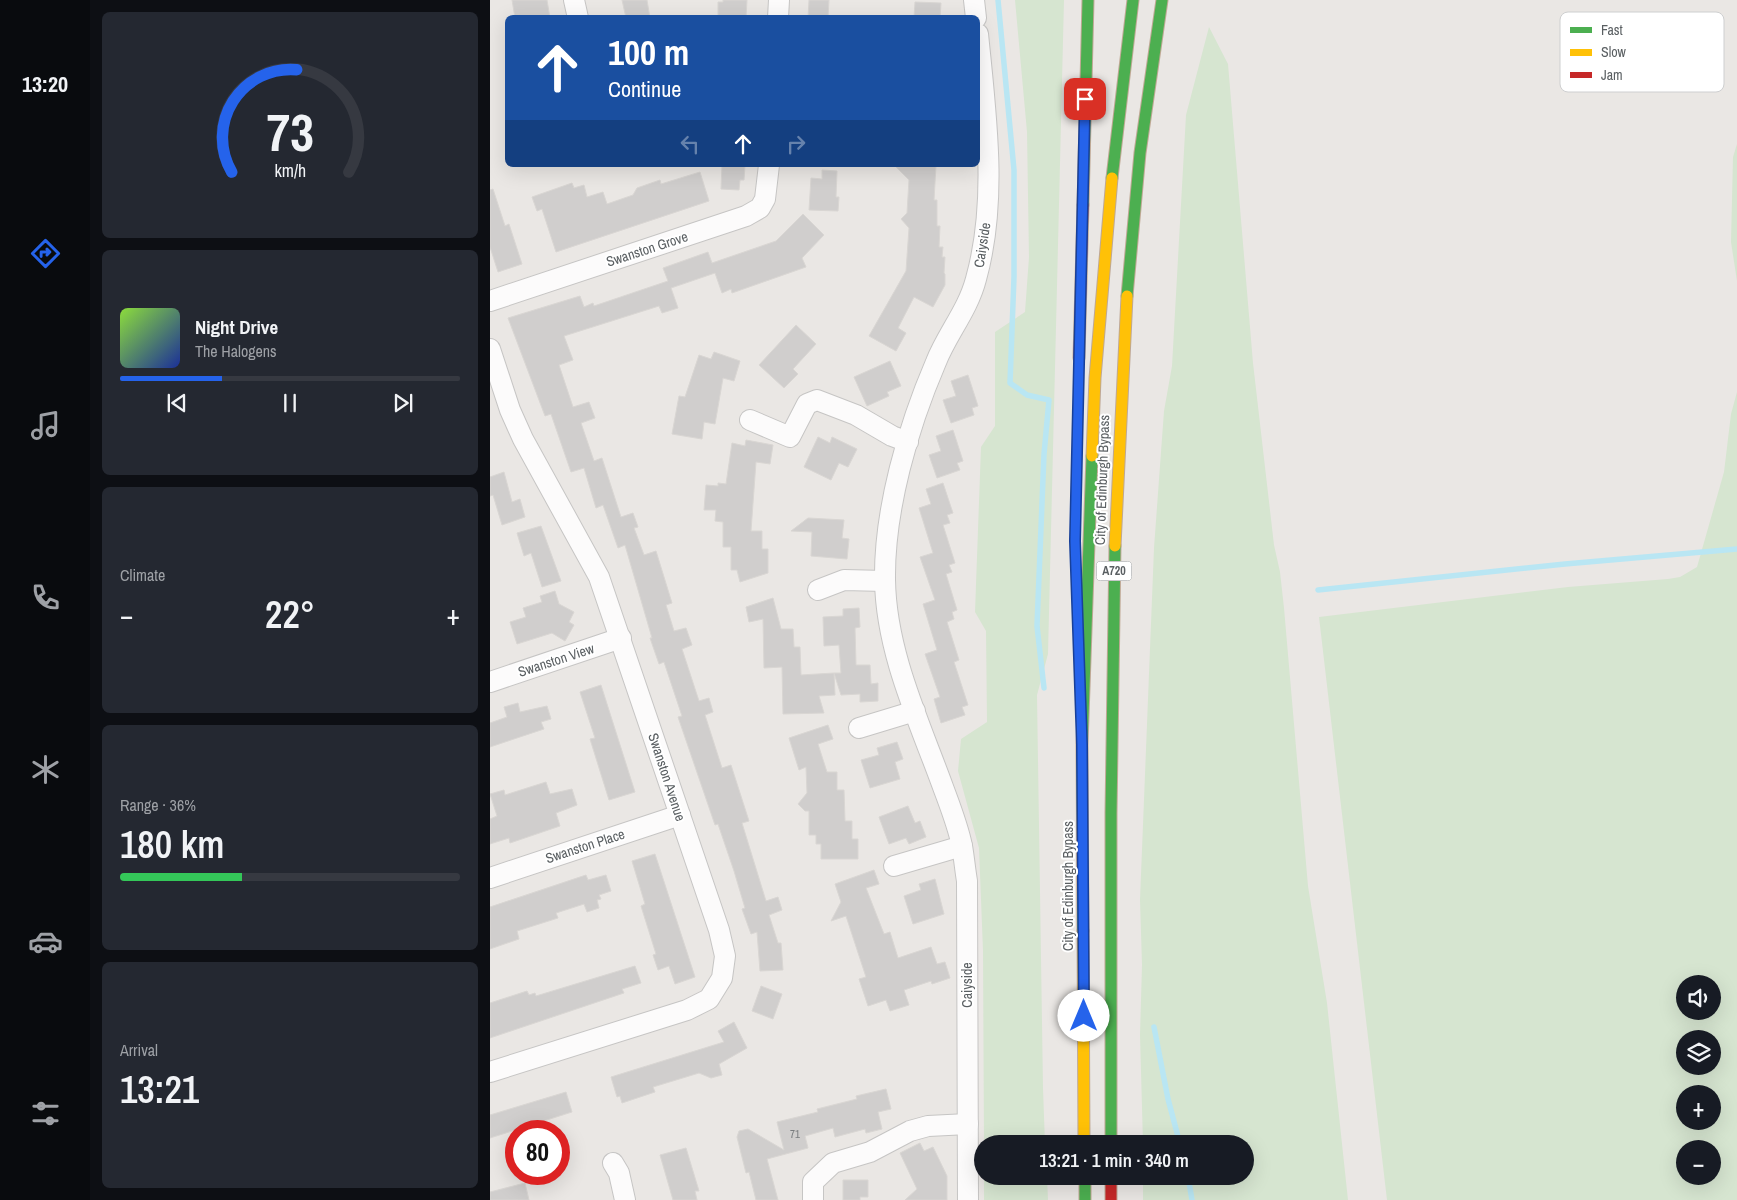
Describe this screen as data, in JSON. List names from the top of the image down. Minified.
{"streets":{"highway":["City of Edinburgh Bypass","A720"],"street":["Caiyside","Swanston Grove","Swanston View","Swanston Avenue","Swanston Place"]},"crossings":[["Swanston View","Swanston Avenue"],["Swanston Avenue","Swanston Place"]],"house_numbers":["71"],"legend":["Fast","Slow","Jam"],"page":{"tabs":"13:20","turn":["100 m","Continue"],"song":["Night Drive","The Halogens"],"tile":["Climate",["Range · 36%","180 km"],["Arrival","13:21"]],"heat":["−","22°","+"],"map_buttons":["+","−"],"limit":"80","trip":"13:21 · 1 min · 340 m","gauge":["73","km/h"]}}
